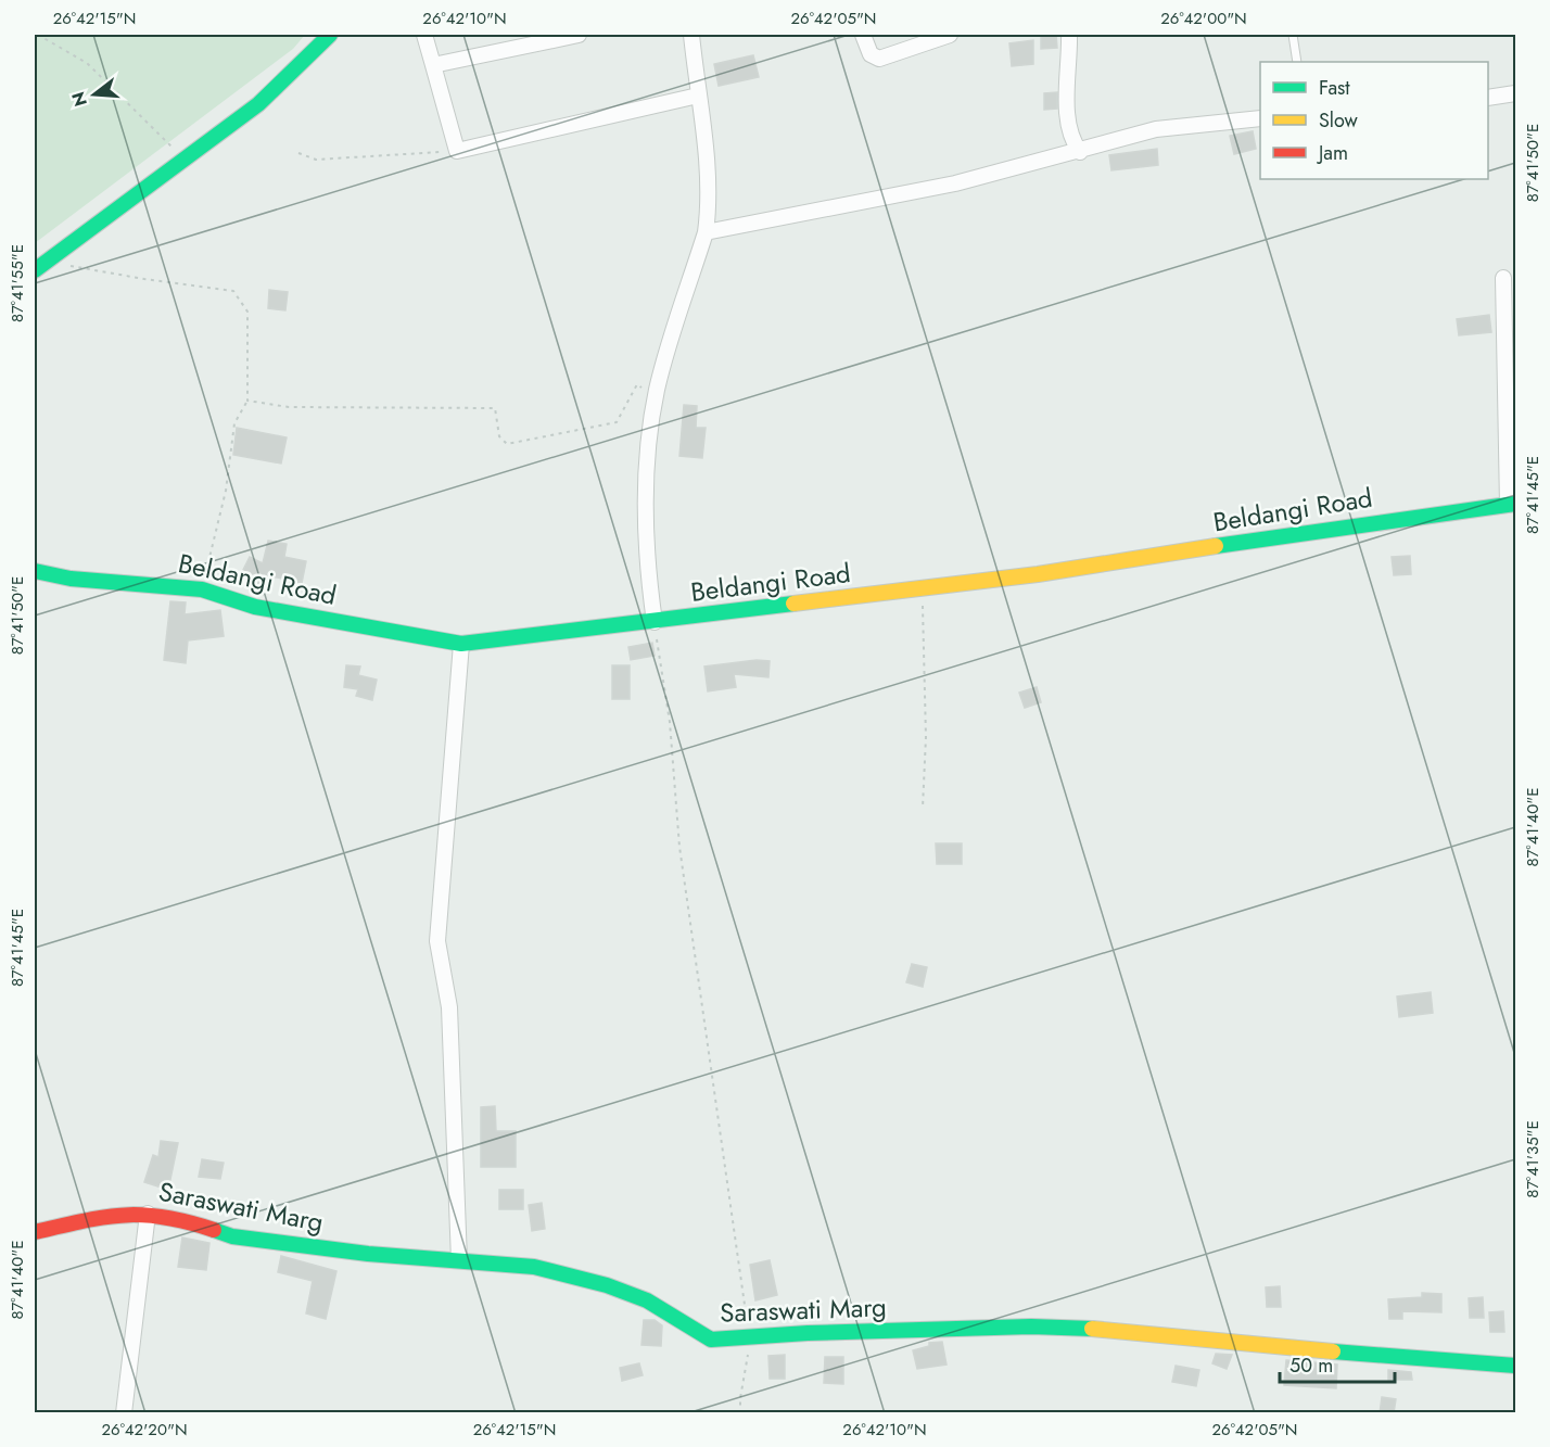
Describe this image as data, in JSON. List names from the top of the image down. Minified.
{"streets":{"street":["Beldangi Road","Saraswati Marg"]},"legend":["Fast","Slow","Jam"],"scale_bar":"50 m","north":"left","coordinates":["26°42'15\"N","26°42'10\"N","26°42'05\"N","26°42'00\"N","87°41'50\"E","87°41'55\"E","87°41'45\"E","87°41'40\"E","87°41'35\"E","26°42'20\"N"]}
